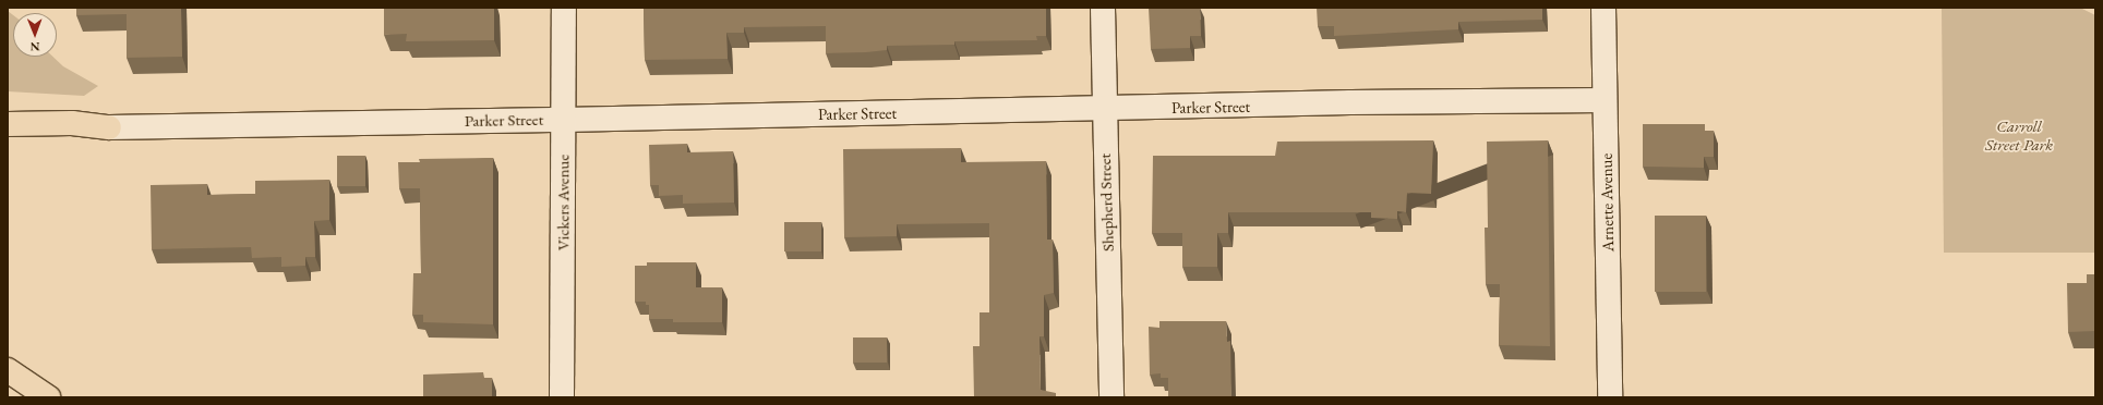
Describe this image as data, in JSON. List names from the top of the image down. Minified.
{"streets":{"street":["Parker Street","Vickers Avenue","Shepherd Street","Arnette Avenue"]},"crossings":[["Parker Street","Vickers Avenue"],["Parker Street","Shepherd Street"],["Parker Street","Arnette Avenue"]],"parks":["Carroll Street Park"],"north":"bottom"}
